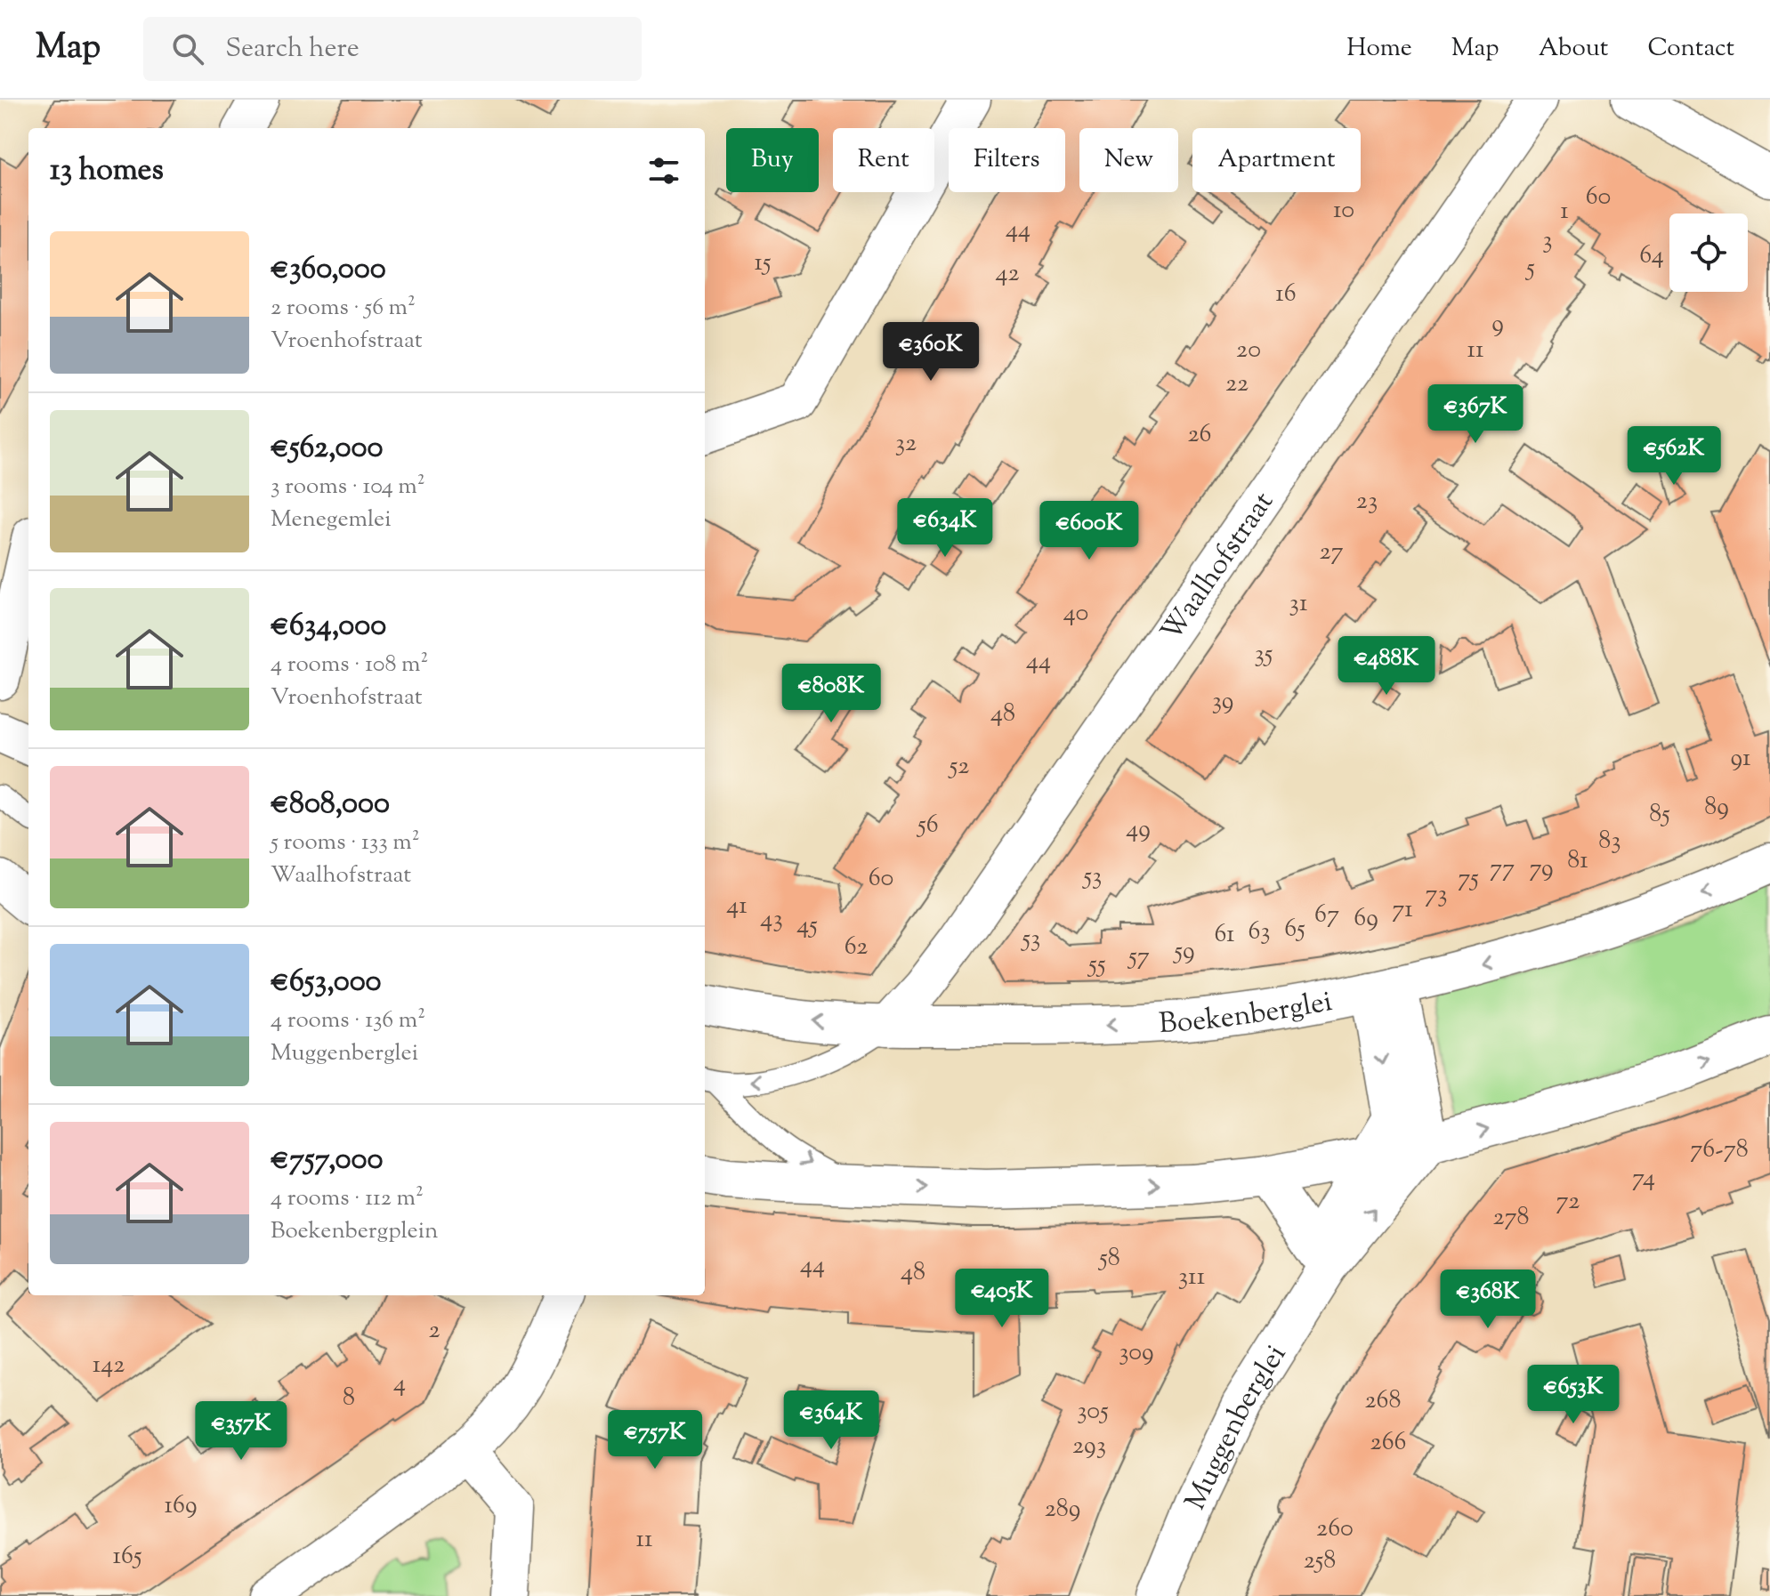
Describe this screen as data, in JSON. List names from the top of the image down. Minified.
{"streets":{"street":["Waalhofstraat","Boekenberglei","Muggenberglei"]},"crossings":[["Waalhofstraat","Boekenberglei"],["Boekenberglei","Muggenberglei"]],"house_numbers":["60","10","1","44","3","64","15","5","42","16","9","20","11","22","26","32","23","27","31","40","35","44","39","48","91","52","89","85","56","49","83","81","77","79","53","60","75","73","41","71","67","69","43","45","65","63","61","53","62","59","57","55","76-78","74","72","278","58","44","48","311","2","309","142","4","8","268","305","266","293","169","289","260","11","165","258"],"page":{"header":"Map","search":"Search here","nav":["Home","Map","About","Contact"],"chip":["Buy","Rent","Filters","New","Apartment"],"heading":"13 homes","list":[{"name":"€360,000","note":"2 rooms · 56 m² · Vroenhofstraat"},{"name":"€562,000","note":"3 rooms · 104 m² · Menegemlei"},{"name":"€634,000","note":"4 rooms · 108 m² · Vroenhofstraat"},{"name":"€808,000","note":"5 rooms · 133 m² · Waalhofstraat"},{"name":"€653,000","note":"4 rooms · 136 m² · Muggenberglei"},{"name":"€757,000","note":"4 rooms · 112 m² · Boekenbergplein"}],"price":["€360K","€367K","€562K","€634K","€600K","€488K","€808K","€405K","€368K","€653K","€364K","€357K","€757K"]}}
